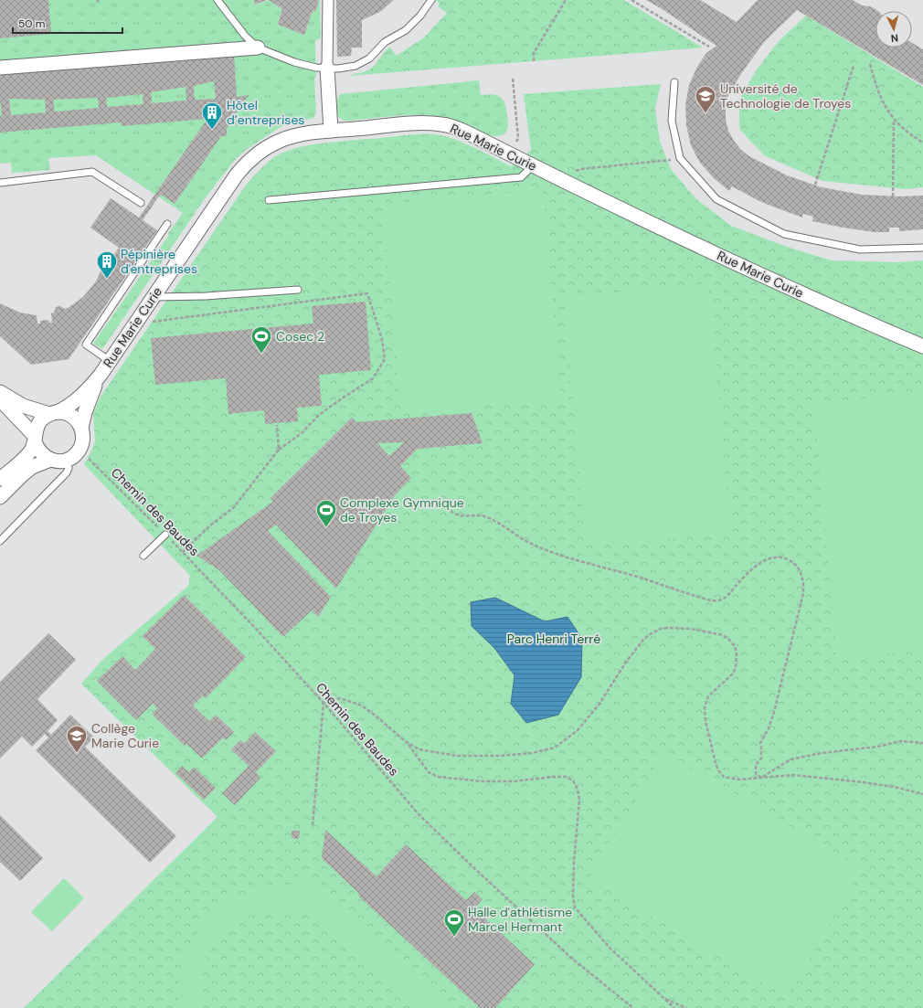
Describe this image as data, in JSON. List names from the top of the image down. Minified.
{"streets":{"street":["Rue Marie Curie"],"path":["Chemin des Baudes"]},"crossings":[["Rue Marie Curie","Chemin des Baudes"]],"parks":["Parc Henri Terré"],"places":{"school or university":["Université de Technologie de Troyes","Collège Marie Curie"],"building":["Hôtel d’entreprises","Pépinière d'entreprises"],"sports":["Cosec 2","Complexe Gymnique de Troyes","Halle d'athlétisme Marcel Hermant"]},"scale_bar":"50 m","north":"bottom"}
